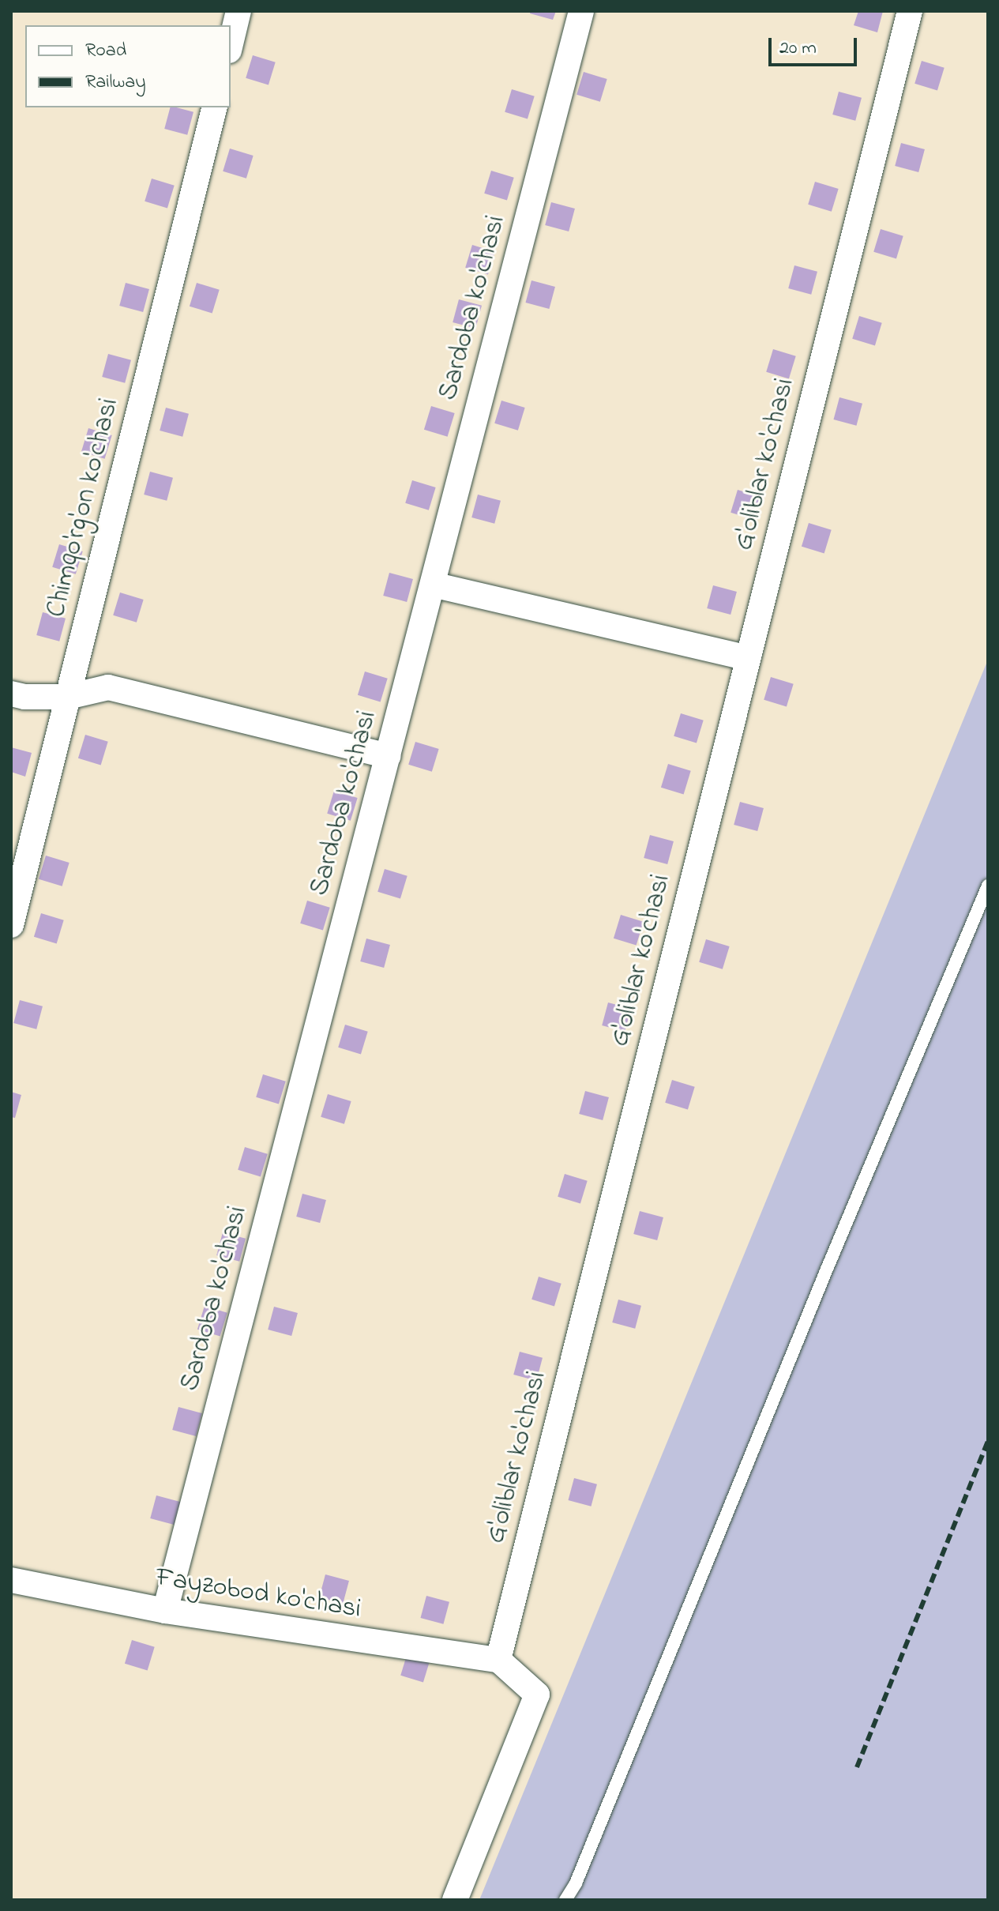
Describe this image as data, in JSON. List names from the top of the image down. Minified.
{"streets":{"street":["Sardoba ko'chasi","G'oliblar ko'chasi","Chimqo'rg'on ko'chasi","Fayzobod ko'chasi"]},"crossings":[["Sardoba ko'chasi","Fayzobod ko'chasi"],["G'oliblar ko'chasi","Fayzobod ko'chasi"]],"legend":["Road","Railway"],"scale_bar":"20 m"}
